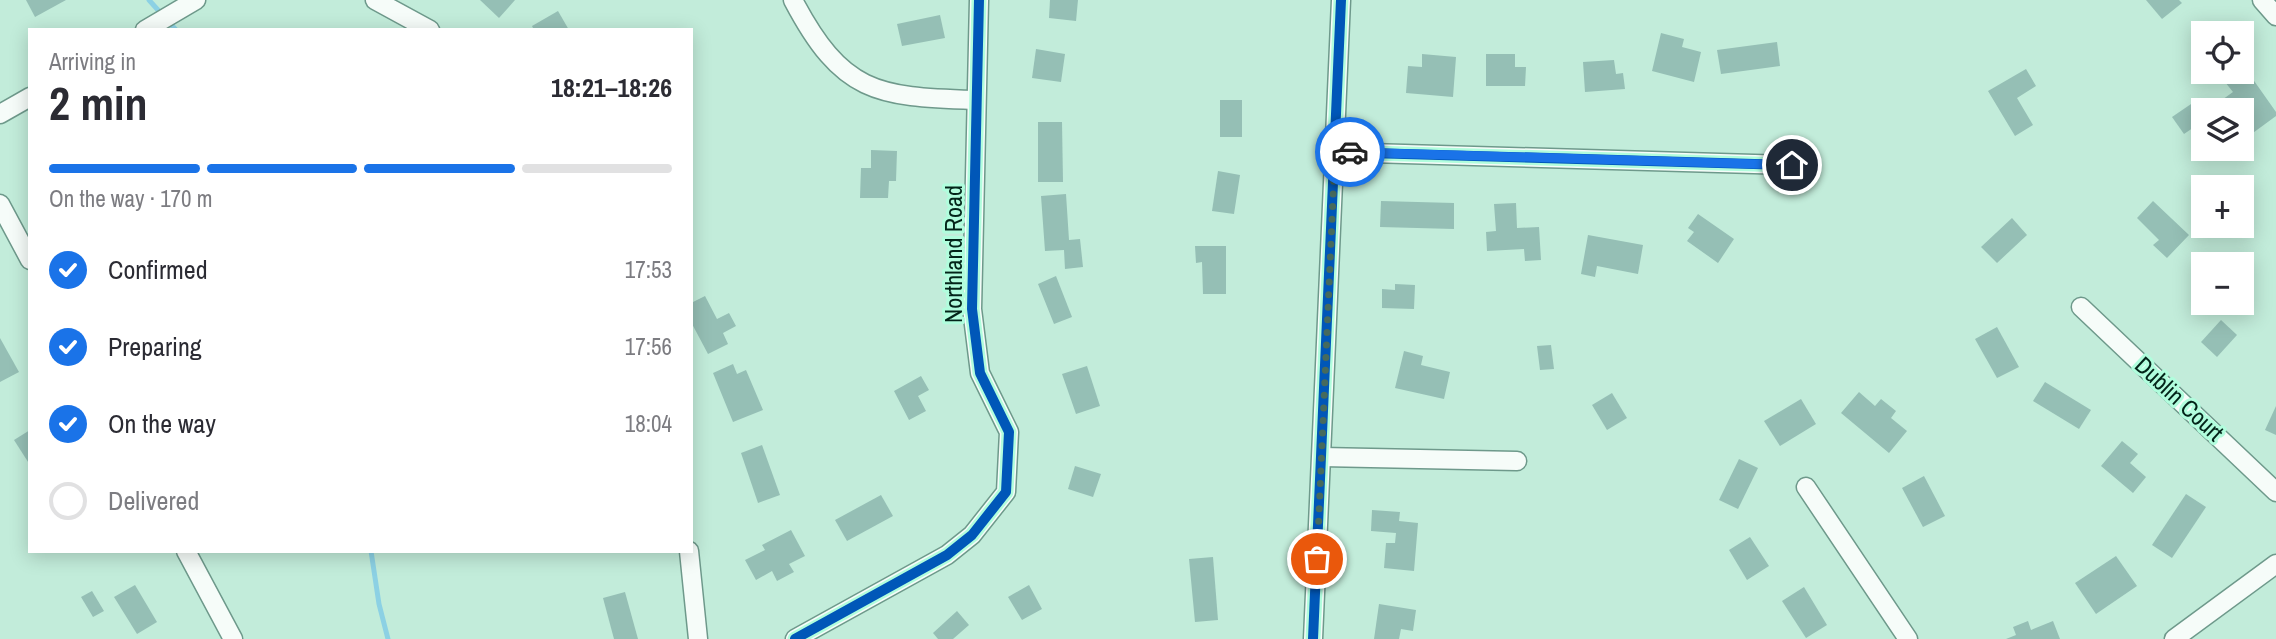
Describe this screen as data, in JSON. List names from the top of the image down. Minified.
{"streets":{"street":["Northland Road","Dublin Court"]},"page":{"map_buttons":["+","−"],"heading":["2 min","Arriving in","18:21–18:26"],"bar":"On the way · 170 m","list":[["Confirmed","17:53"],["Preparing","17:56"],["On the way","18:04"],"Delivered"]}}
